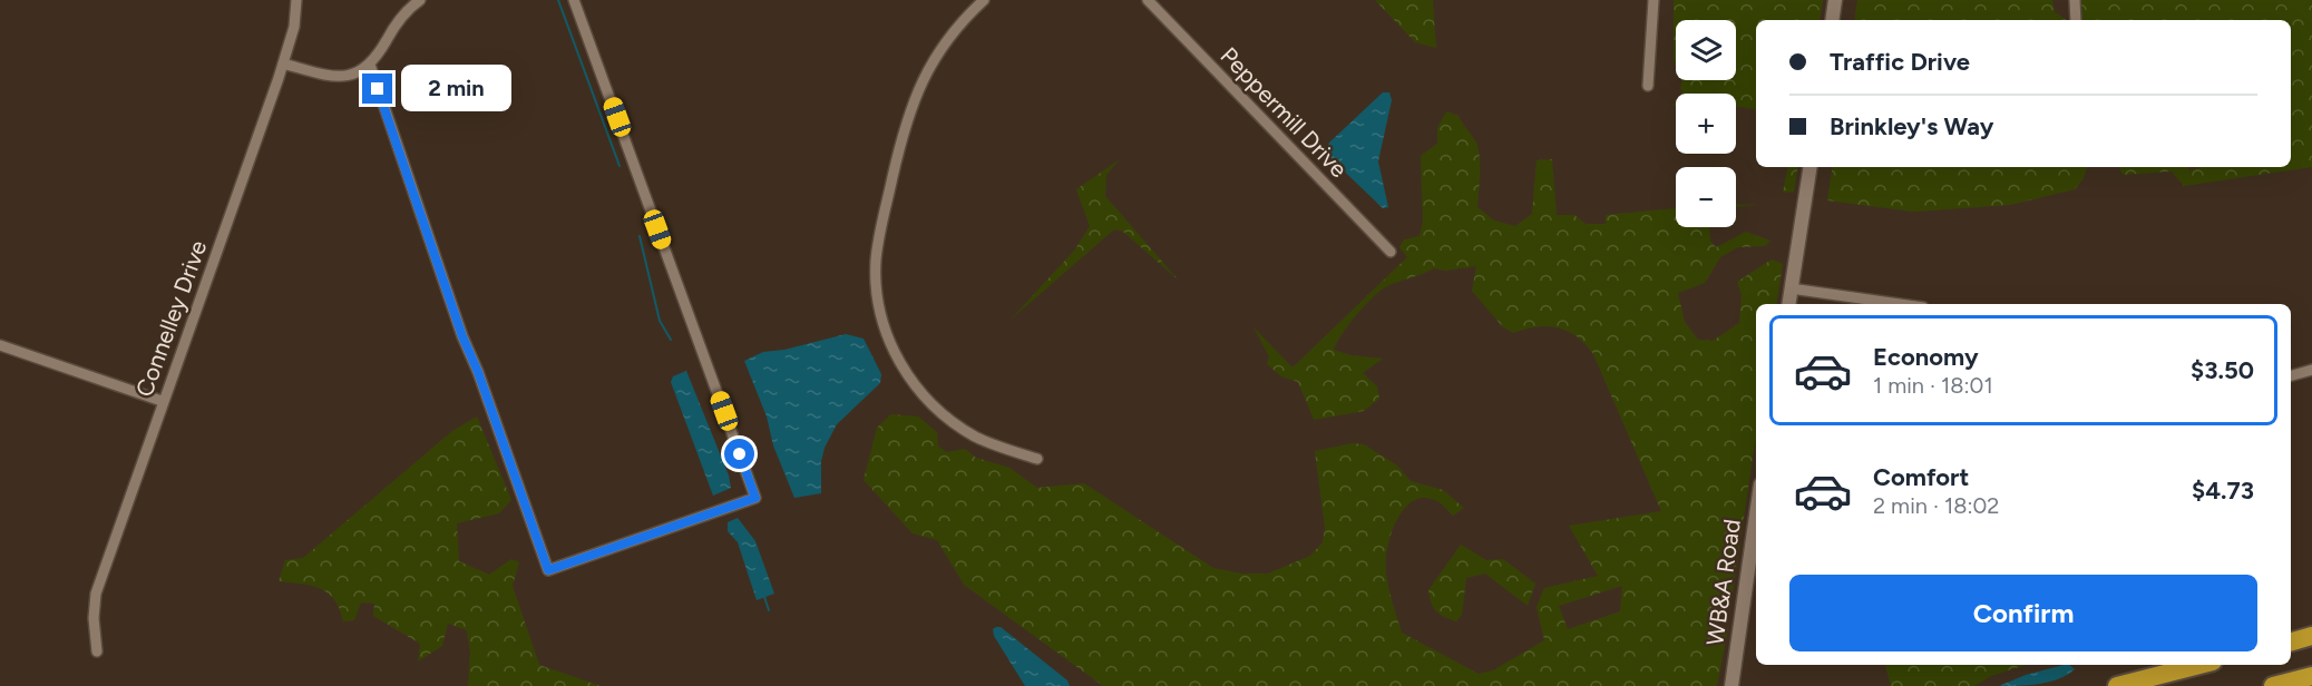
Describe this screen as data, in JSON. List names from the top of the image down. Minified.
{"streets":{"street":["Peppermill Drive","Connelley Drive","WB&A Road"]},"page":{"map_buttons":["+","−"],"banner":["Traffic Drive","Brinkley's Way"],"bubble":"2 min","list":[{"name":"Economy","note":"1 min · 18:01","value":"$3.50"},{"name":"Comfort","note":"2 min · 18:02","value":"$4.73"}],"buttons":"Confirm"}}
